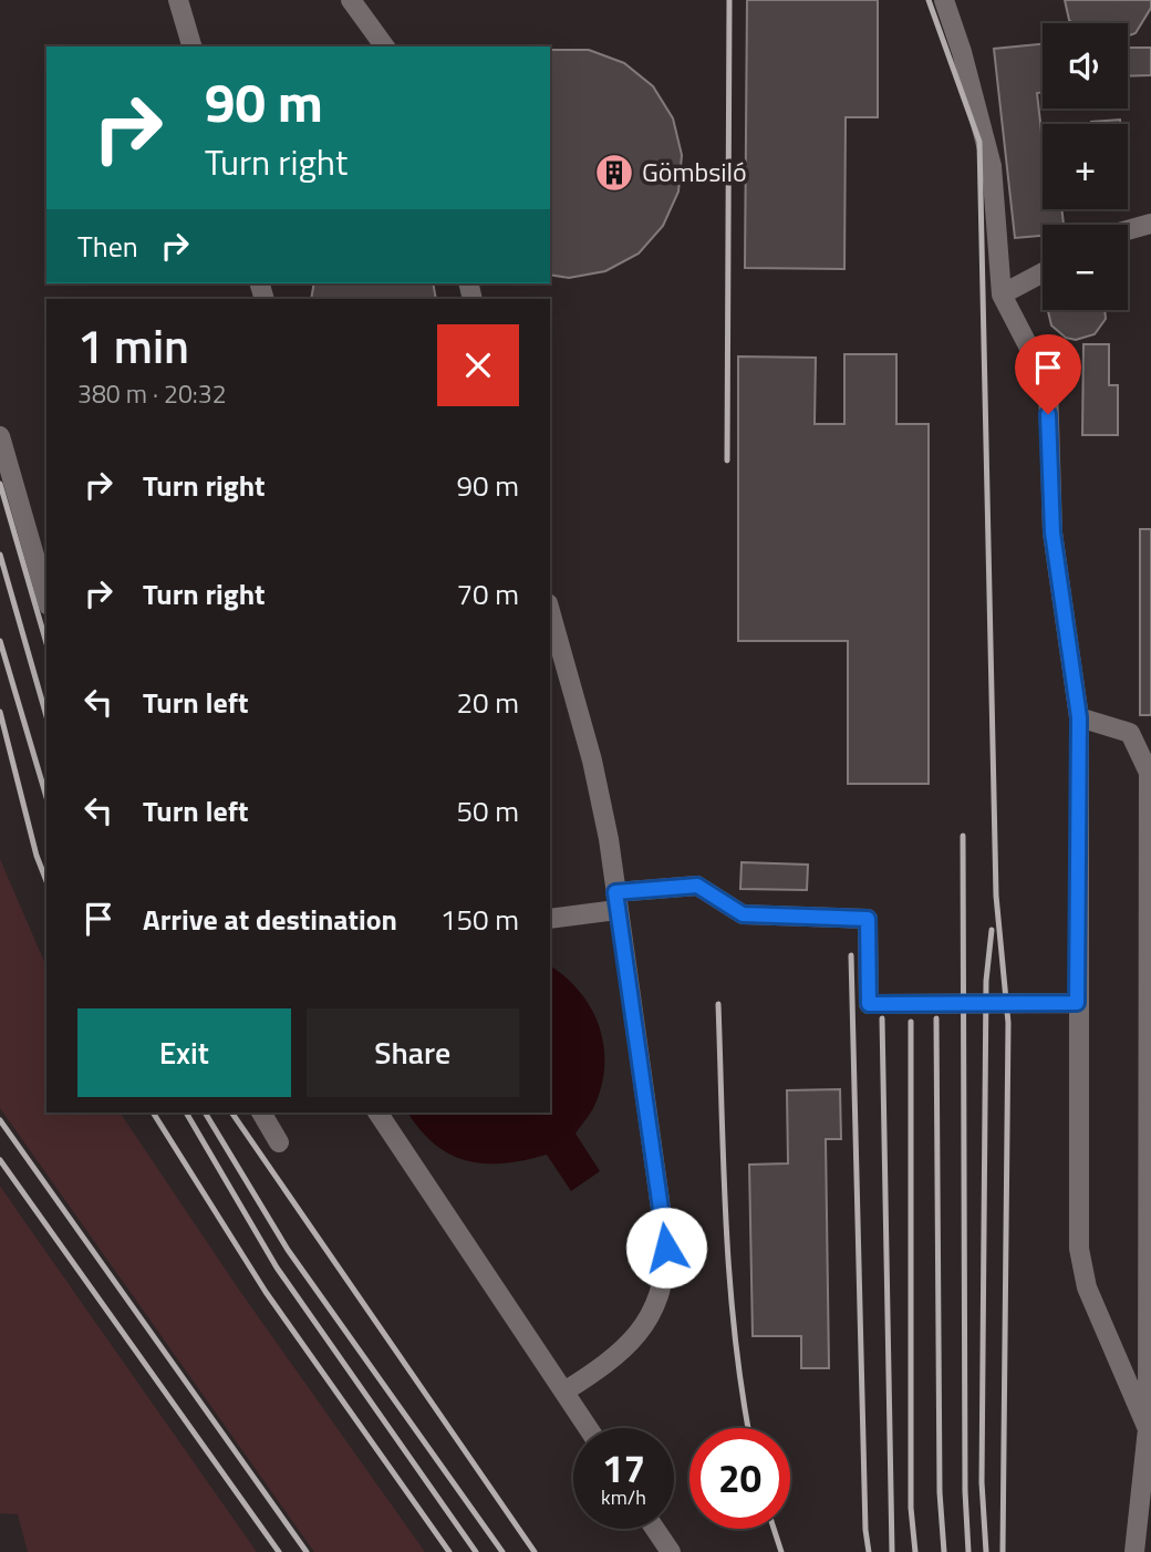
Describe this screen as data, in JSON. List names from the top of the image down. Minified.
{"places":{"building":["Gömbsiló"]},"page":{"map_buttons":["+","−"],"turn":["90 m","Turn right"],"then":"Then","heading":["1 min","380 m · 20:32"],"list":[{"name":"Turn right","value":"90 m"},{"name":"Turn right","value":"70 m"},{"name":"Turn left","value":"20 m"},{"name":"Turn left","value":"50 m"},{"name":"Arrive at destination","value":"150 m"}],"buttons":["Exit","Share"],"speed":"17 km/h","limit":"20"}}
